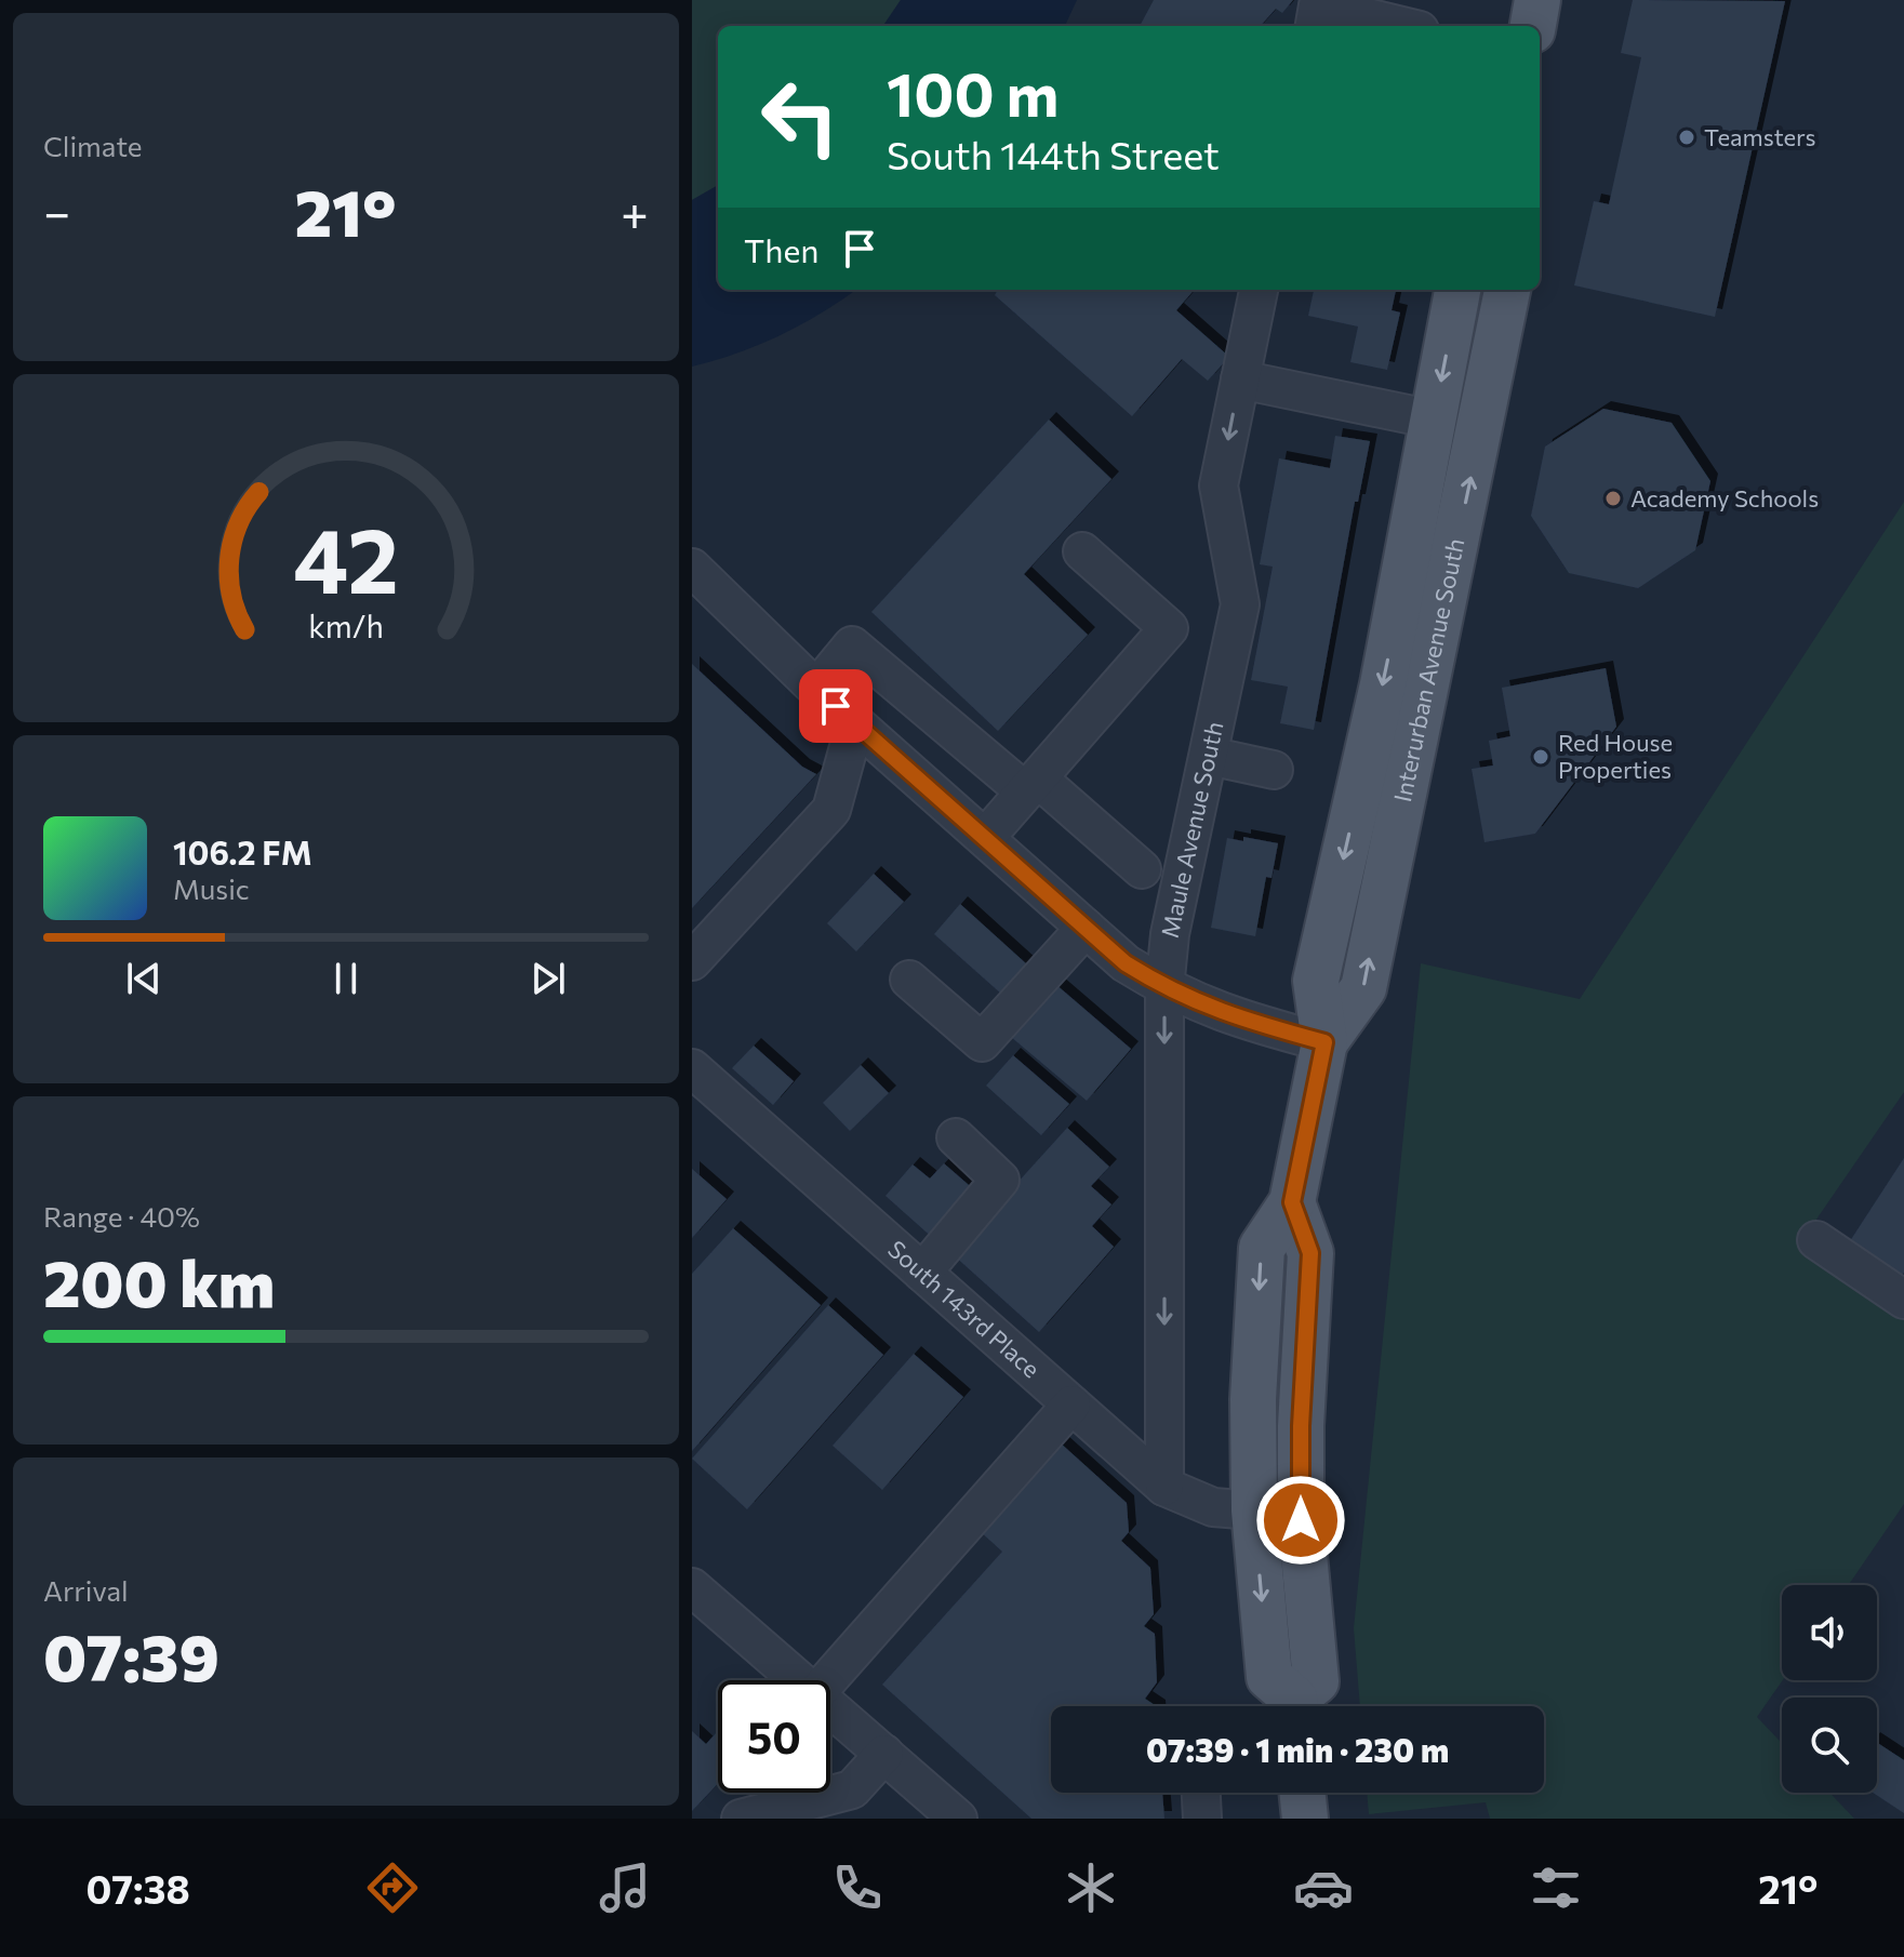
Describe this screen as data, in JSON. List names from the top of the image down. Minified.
{"streets":{"main road":["Interurban Avenue South"],"street":["Maule Avenue South","South 143rd Place"]},"crossings":[["Interurban Avenue South","South 143rd Place"],["Maule Avenue South","South 143rd Place"]],"one_way":["Maule Avenue South"],"places":["Teamsters","Academy Schools","Red House Properties"],"page":{"tile":["Climate",["Range · 40%","200 km"],["Arrival","07:39"]],"turn":["100 m","South 144th Street"],"heat":["−","21°","+"],"then":"Then","song":["106.2 FM","Music"],"limit":"50","trip":"07:39 · 1 min · 230 m","tabs":["07:38","21°"],"gauge":["42","km/h"]}}
